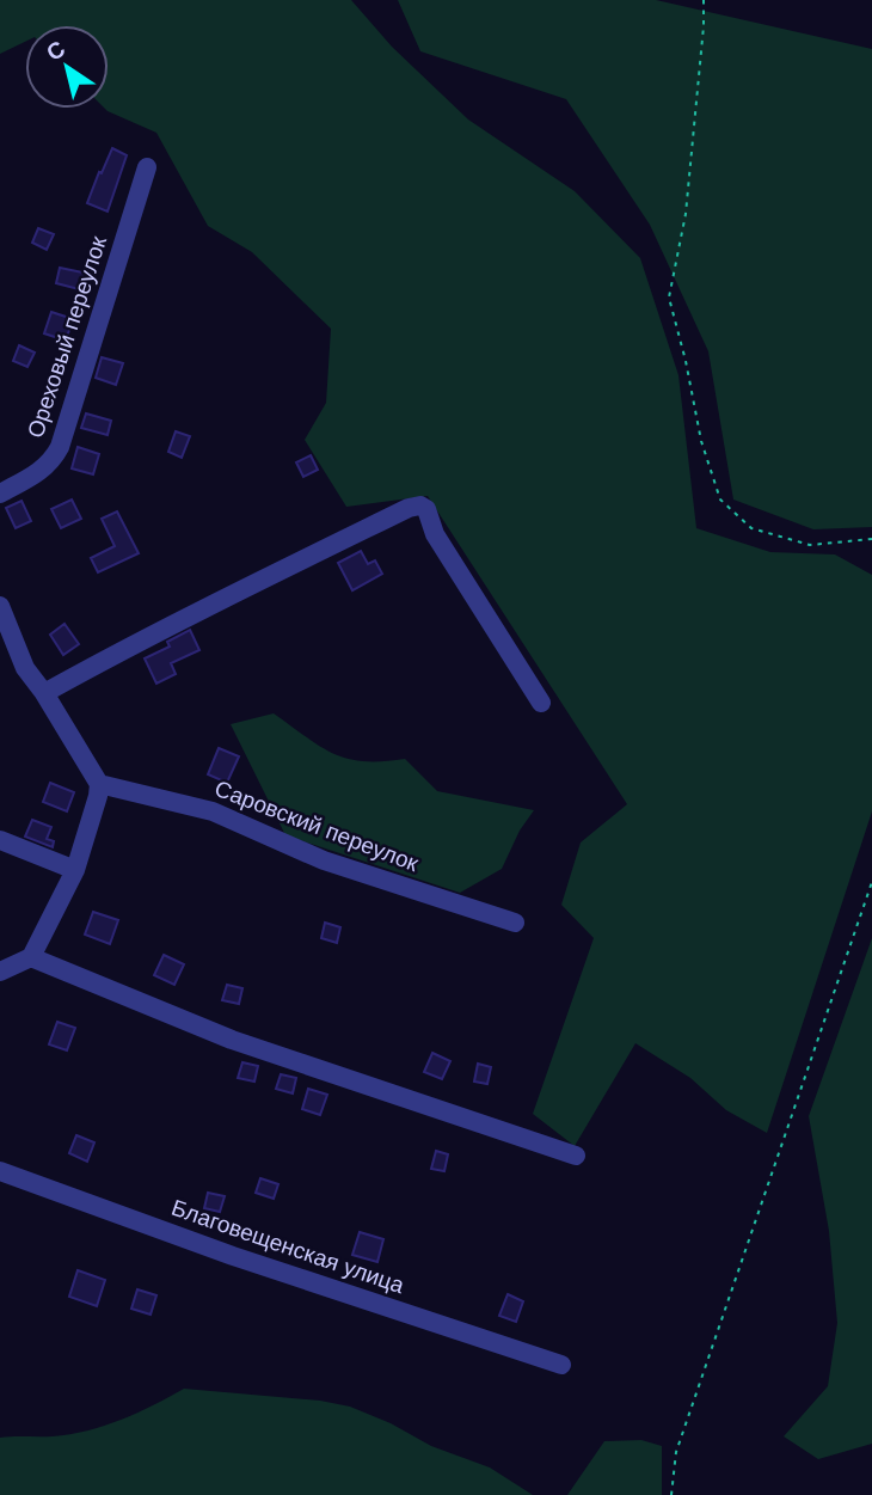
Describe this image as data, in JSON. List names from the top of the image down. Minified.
{"streets":{"street":["Ореховый переулок","Саровский переулок","Благовещенская улица"]},"north":"top left"}
